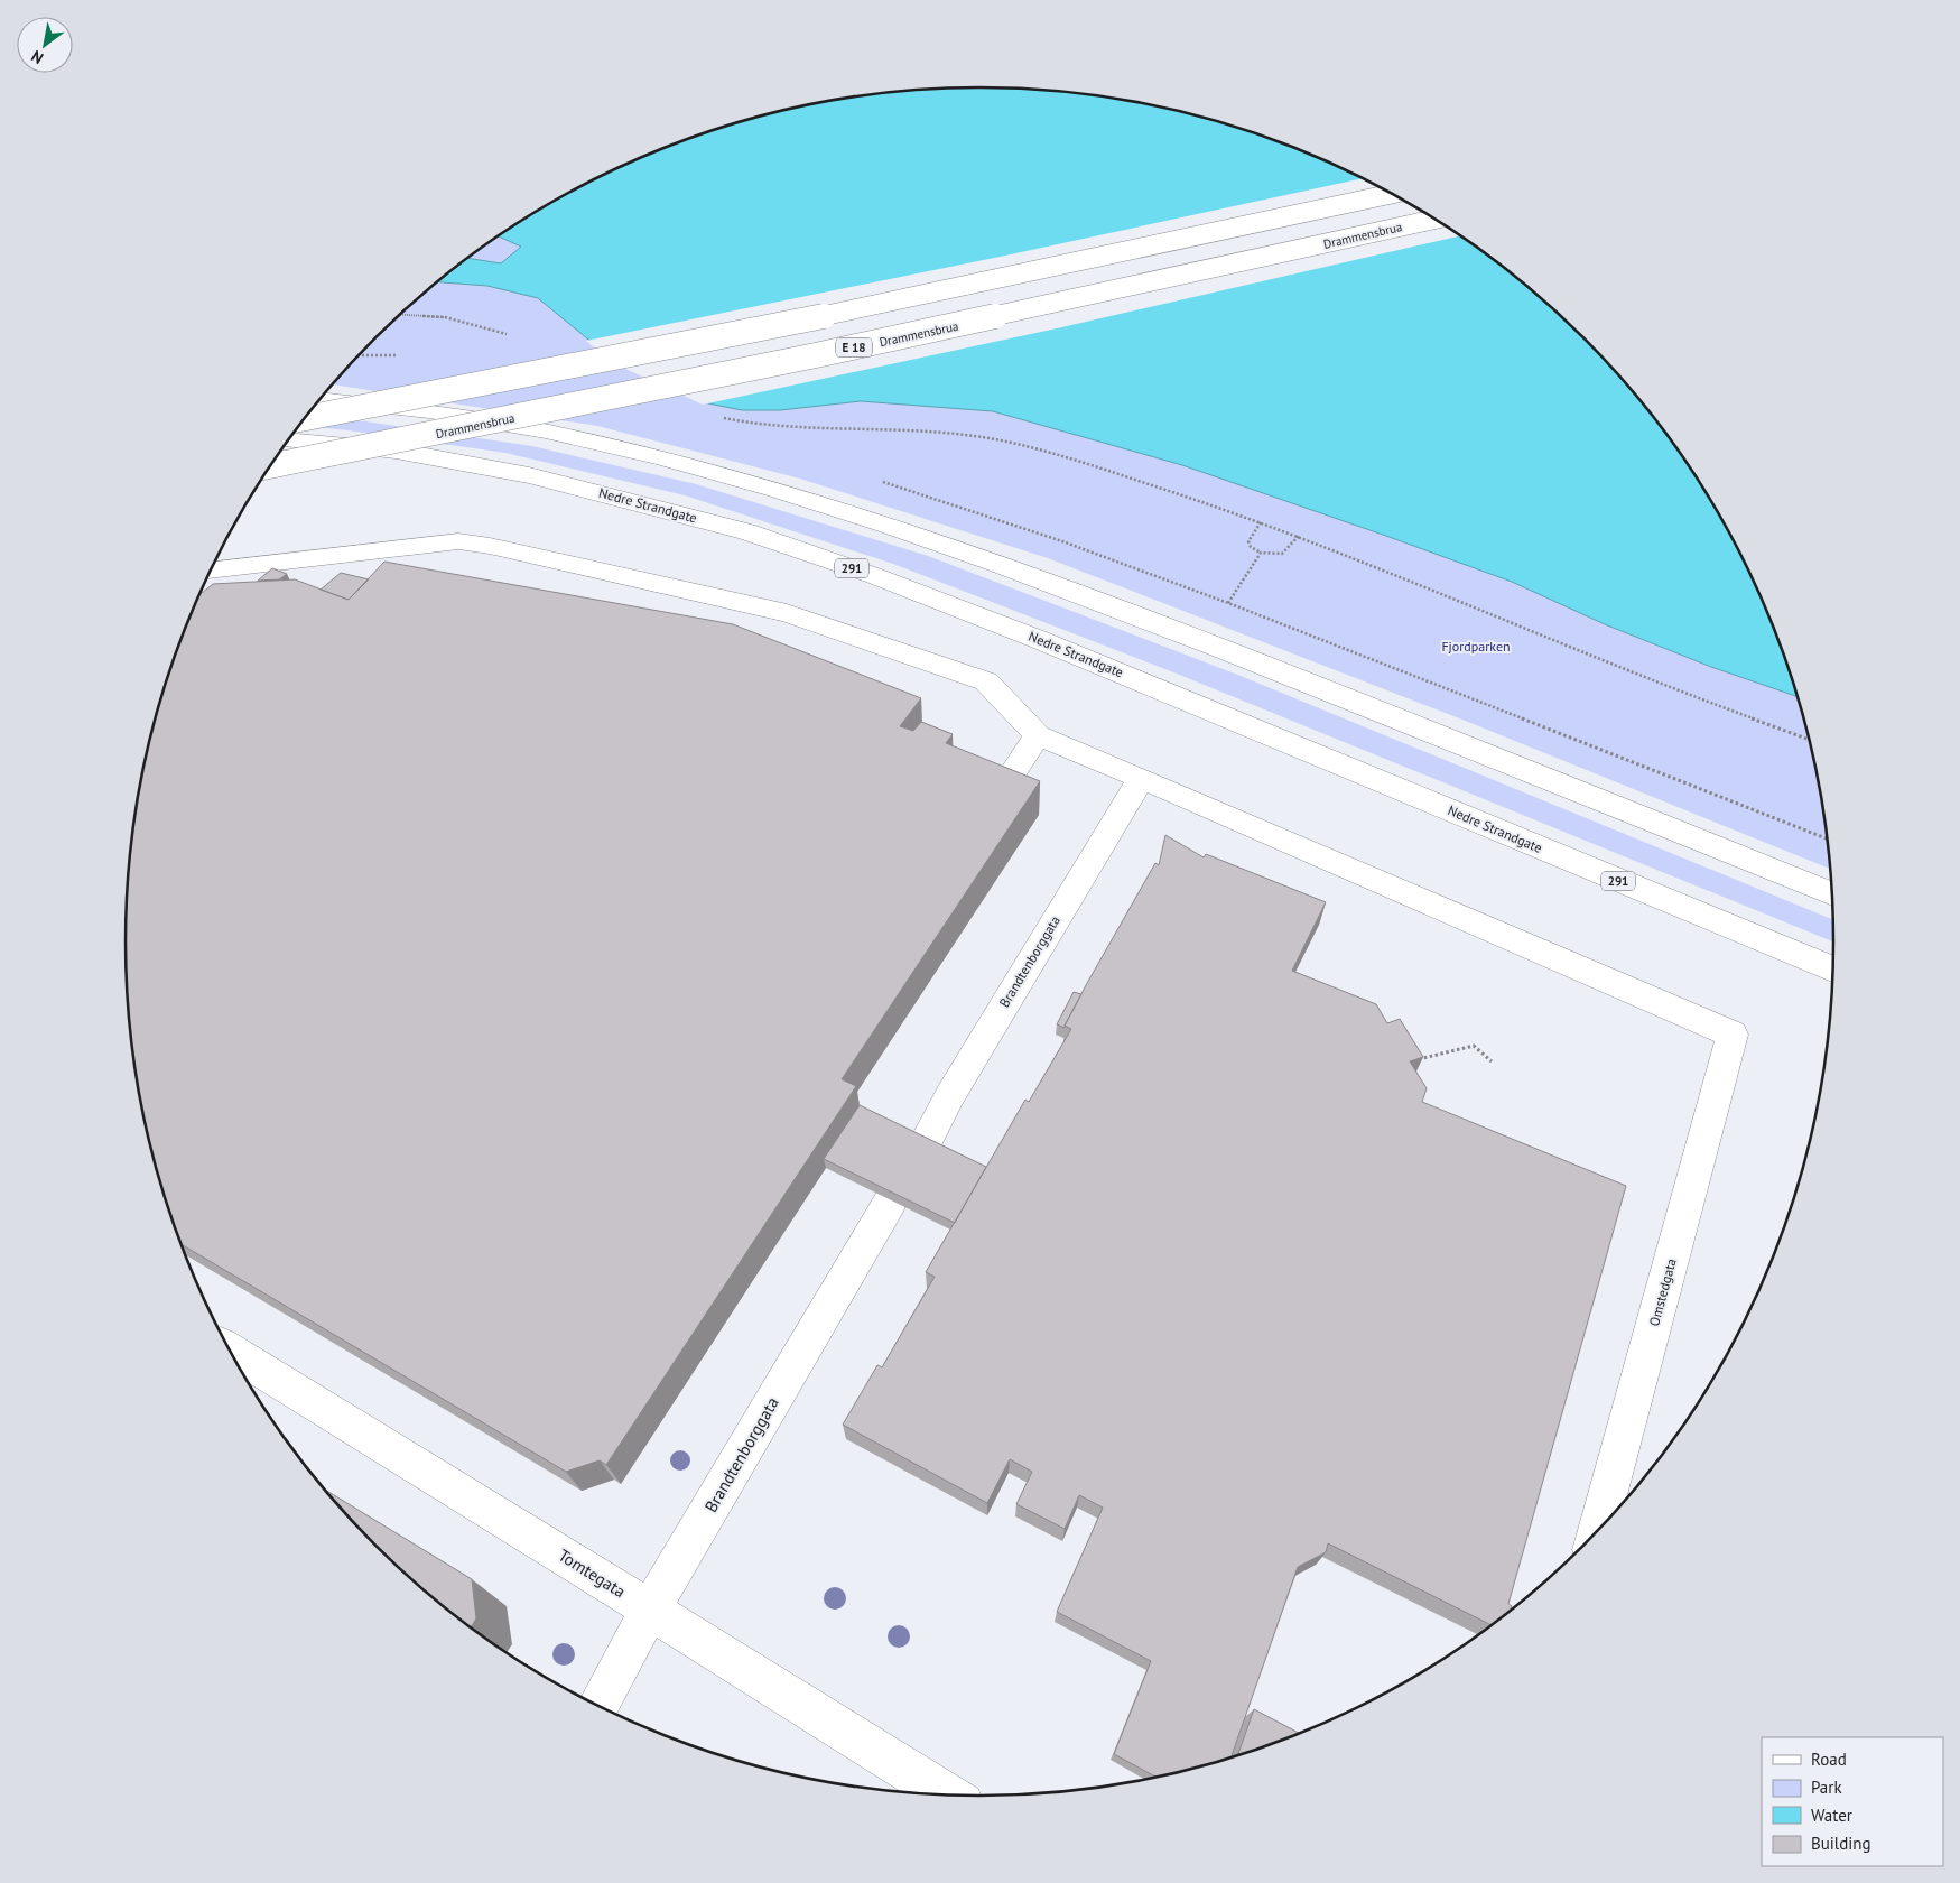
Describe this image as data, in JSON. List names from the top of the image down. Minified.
{"streets":{"main road":["Drammensbrua","E 18","Nedre Strandgate","291","Brandtenborggata","Omstedgata","Tomtegata"]},"crossings":[["Brandtenborggata","Omstedgata"],["Brandtenborggata","Tomtegata"]],"parks":["Fjordparken"],"legend":["Road","Park","Water","Building"],"north":"bottom left"}
